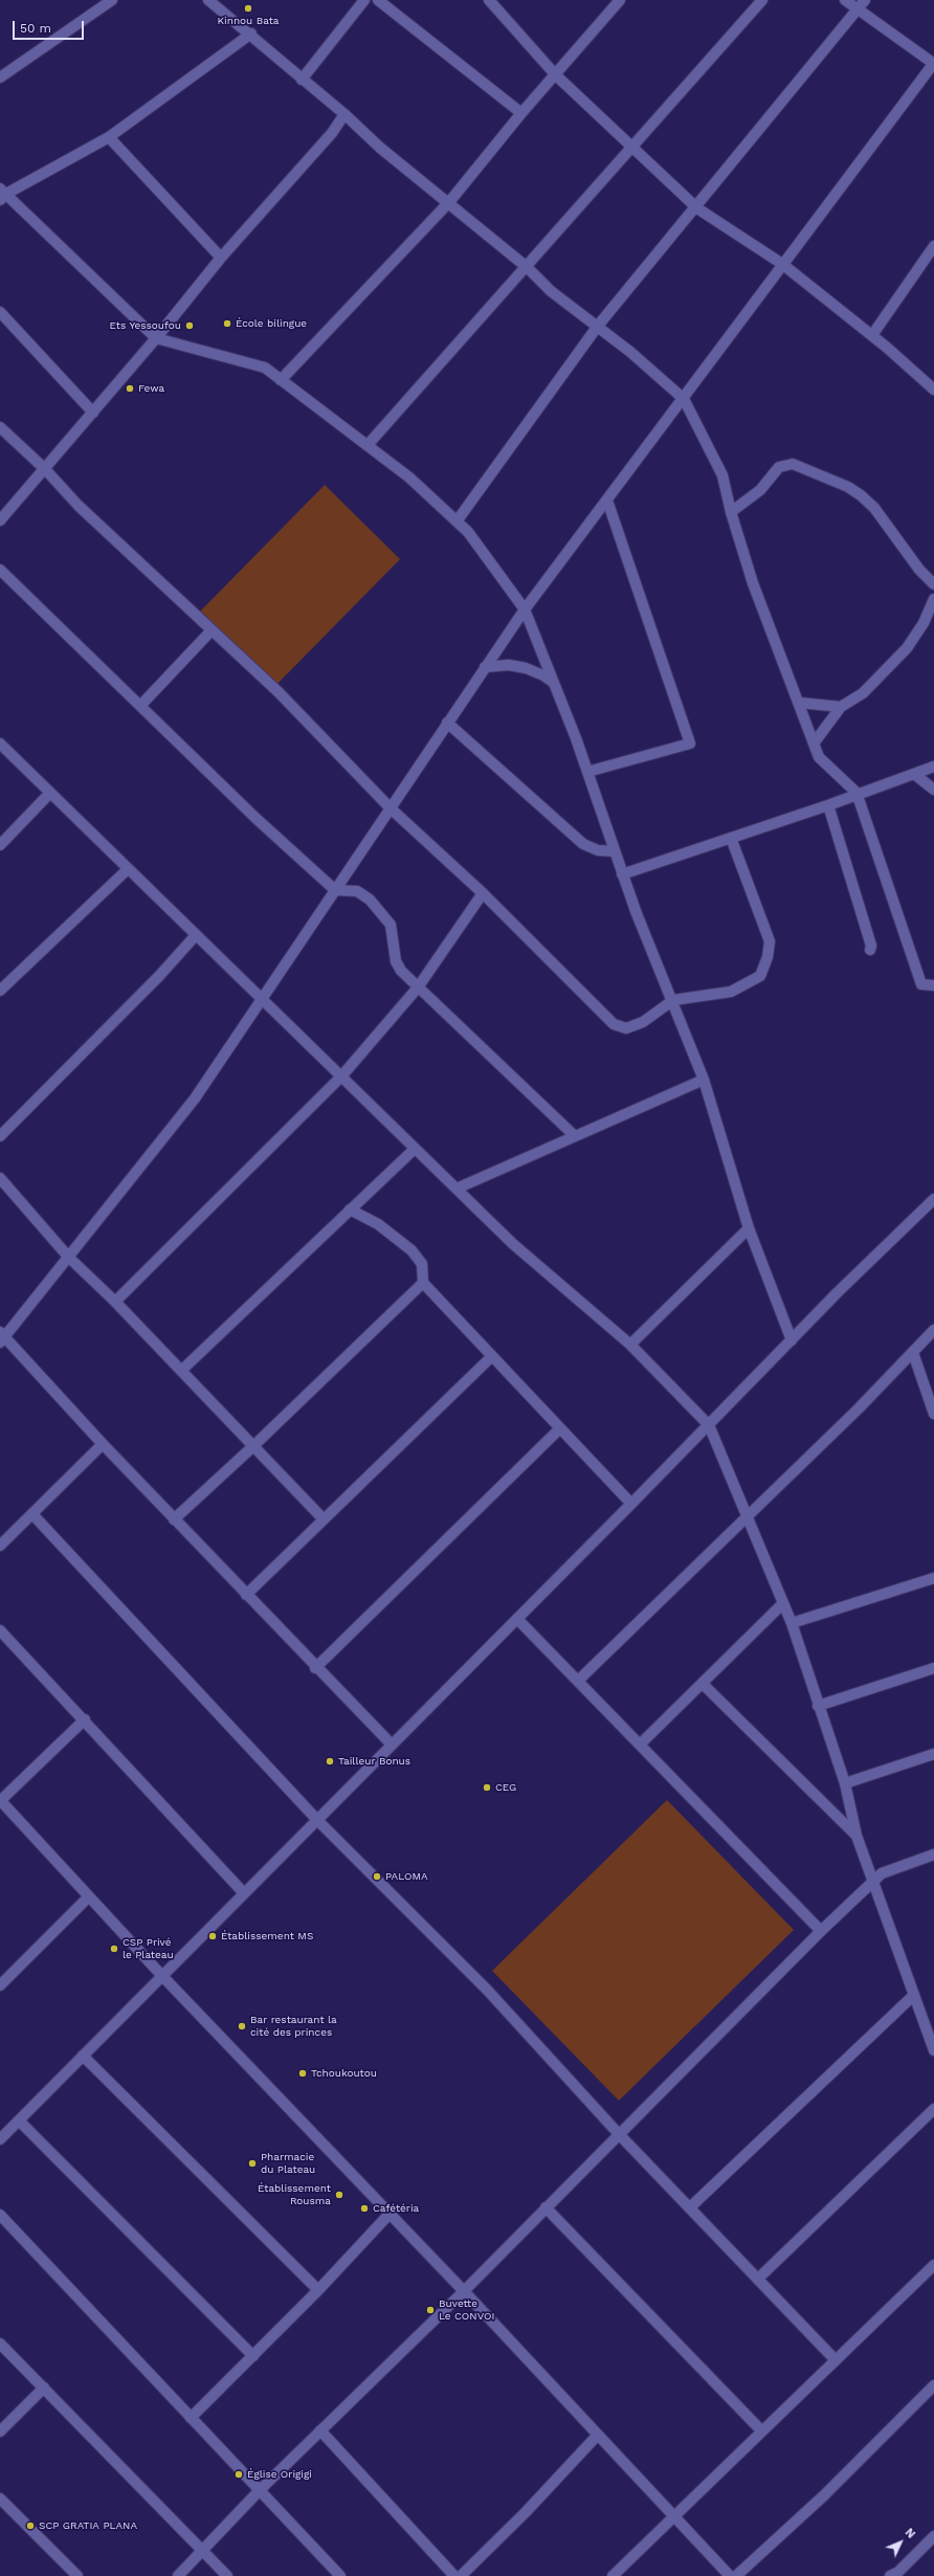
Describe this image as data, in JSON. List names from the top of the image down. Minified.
{"places":["Kinnou Bata","École bilingue","Ets Yessoufou","Fewa","Tailleur Bonus","CEG","PALOMA","Établissement MS","CSP Privé le Plateau","Bar restaurant la cité des princes","Tchoukoutou","Pharmacie du Plateau","Établissement Rousma","Cafétéria","Buvette Le CONVOI","Église Origigi","SCP GRATIA PLANA"],"scale_bar":"50 m","north":"top right"}
